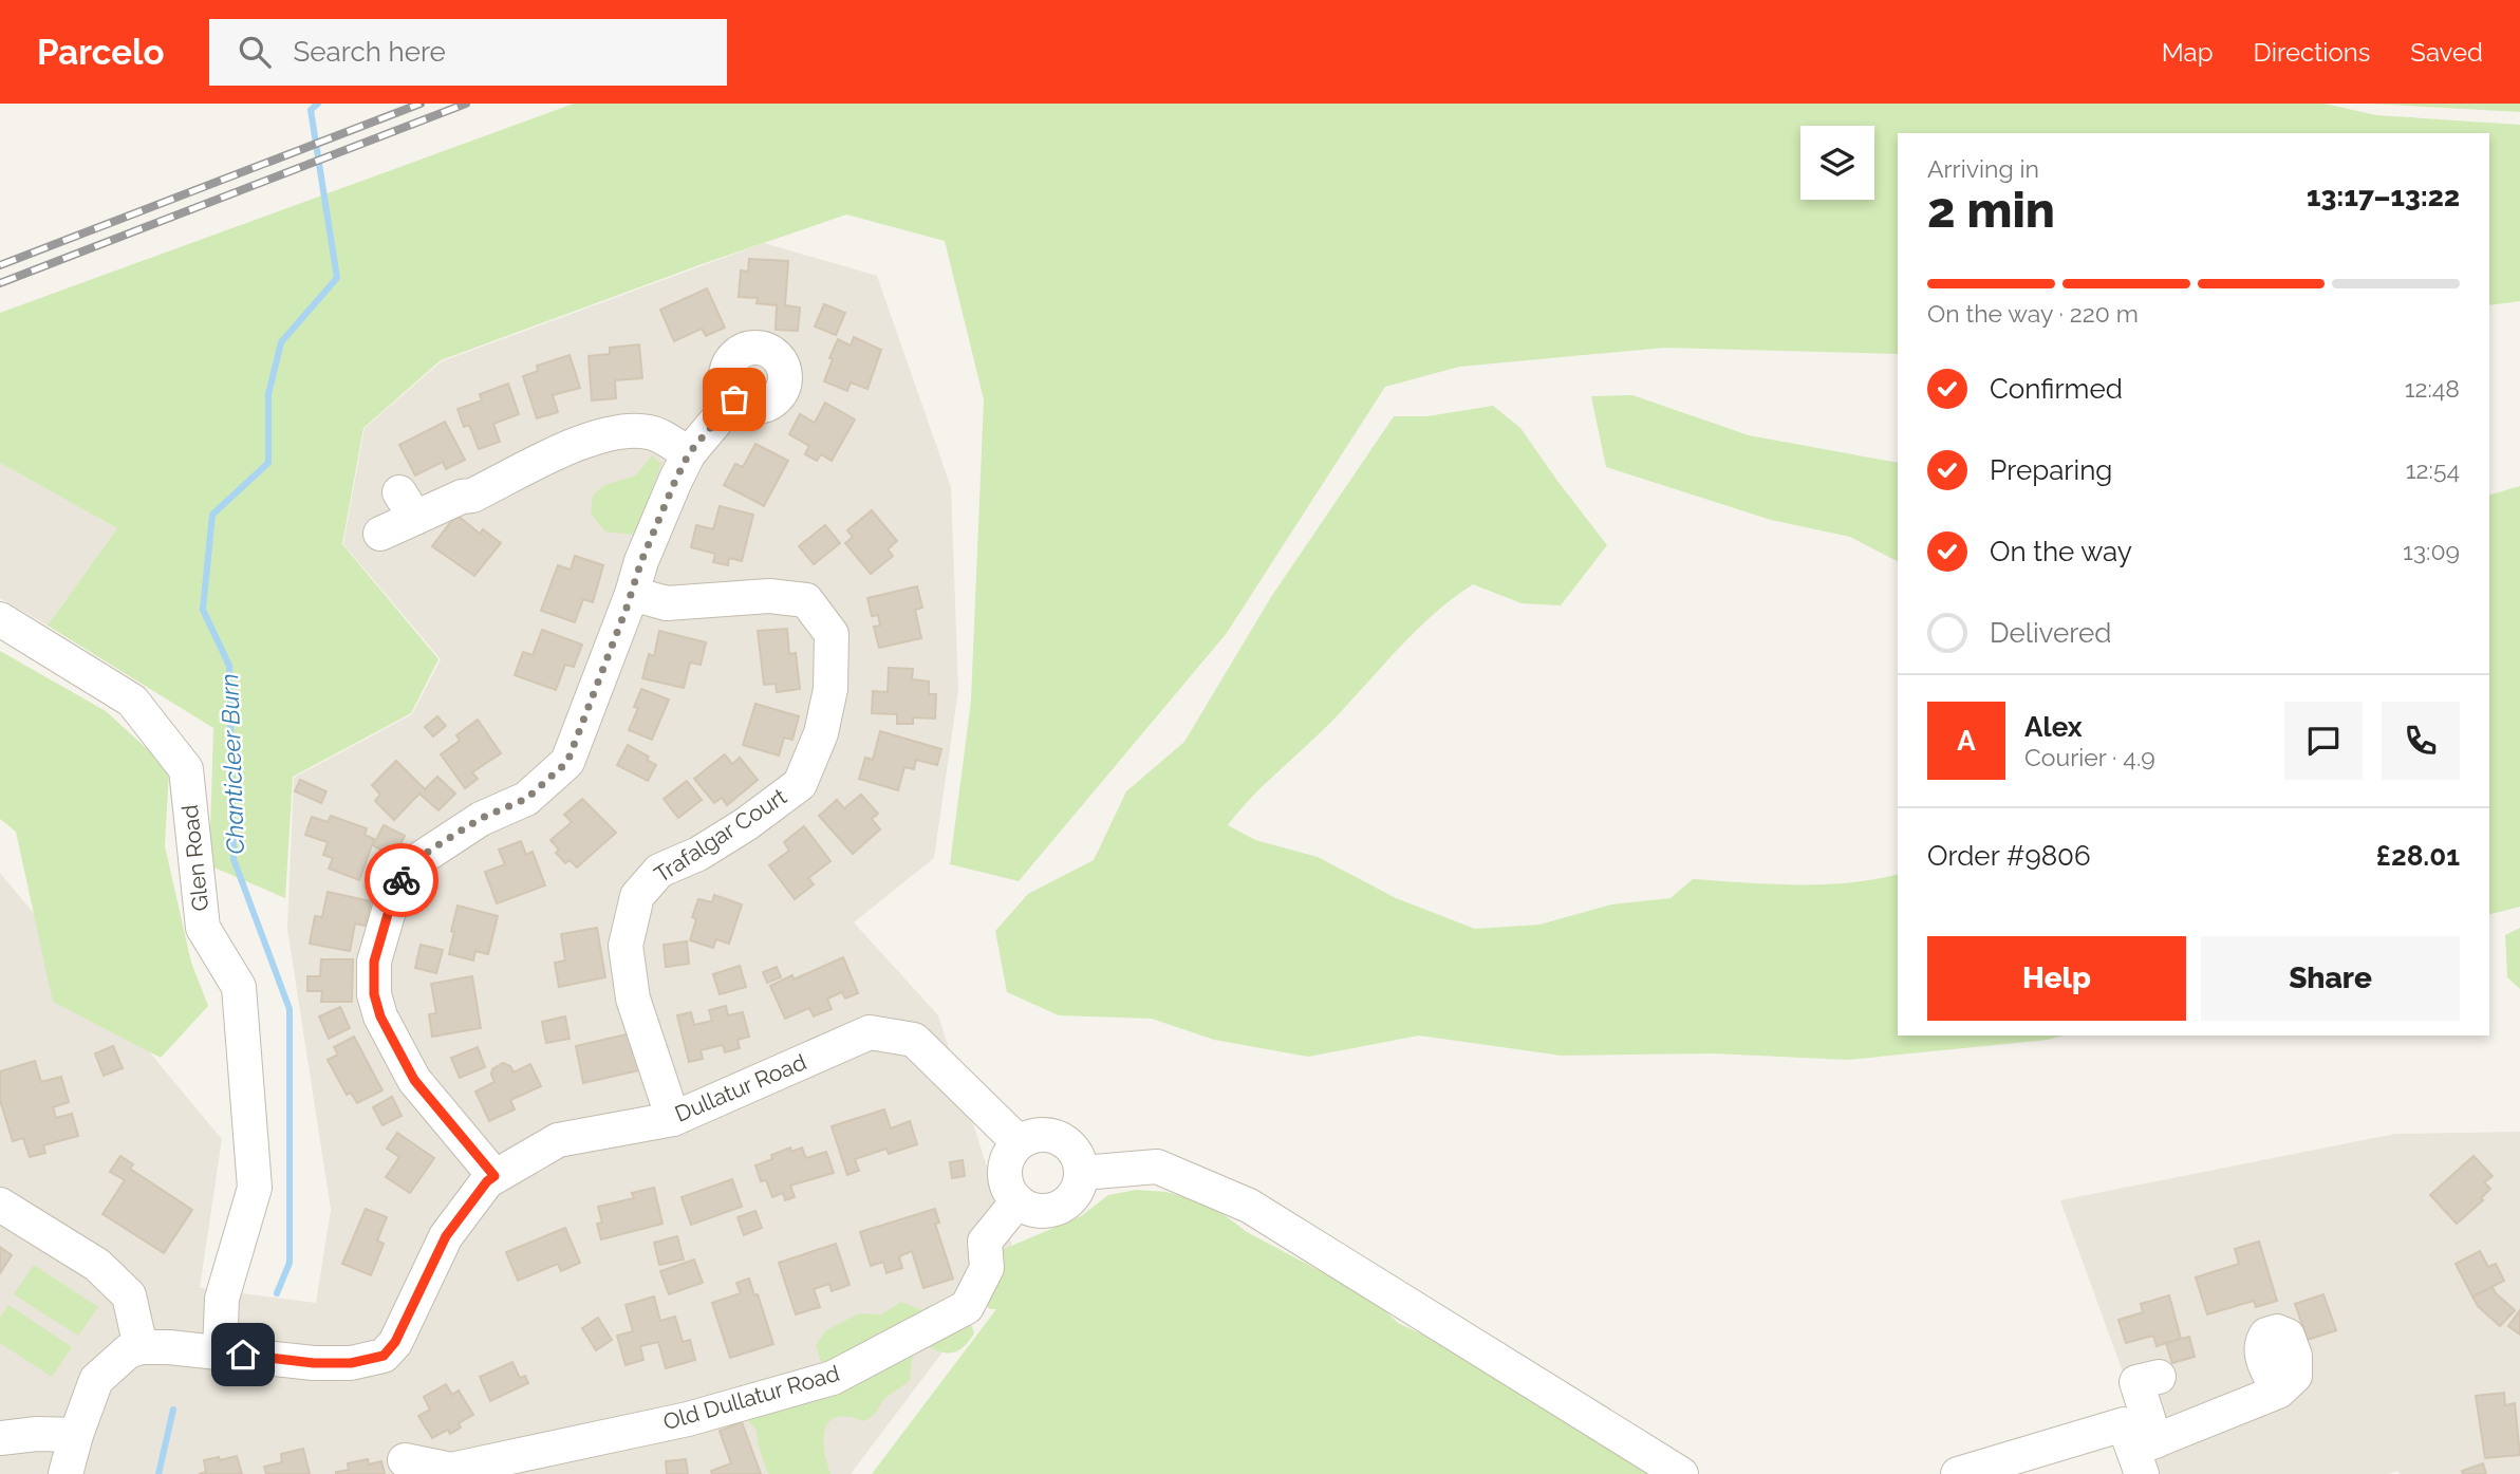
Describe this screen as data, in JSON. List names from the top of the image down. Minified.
{"streets":{"street":["Trafalgar Court","Glen Road","Dullatur Road","Old Dullatur Road"]},"crossings":[["Trafalgar Court","Dullatur Road"],["Glen Road","Dullatur Road"],["Dullatur Road","Old Dullatur Road"]],"water":["Chanticleer Burn"],"page":{"header":"Parcelo","search":"Search here","nav":["Map","Directions","Saved"],"heading":["2 min","Arriving in","13:17–13:22"],"panel":["Alex","Courier · 4.9","Order #9806","£28.01"],"bar":"On the way · 220 m","list":[["Confirmed","12:48"],["Preparing","12:54"],["On the way","13:09"],"Delivered"],"round":"A","buttons":["Help","Share"]}}
